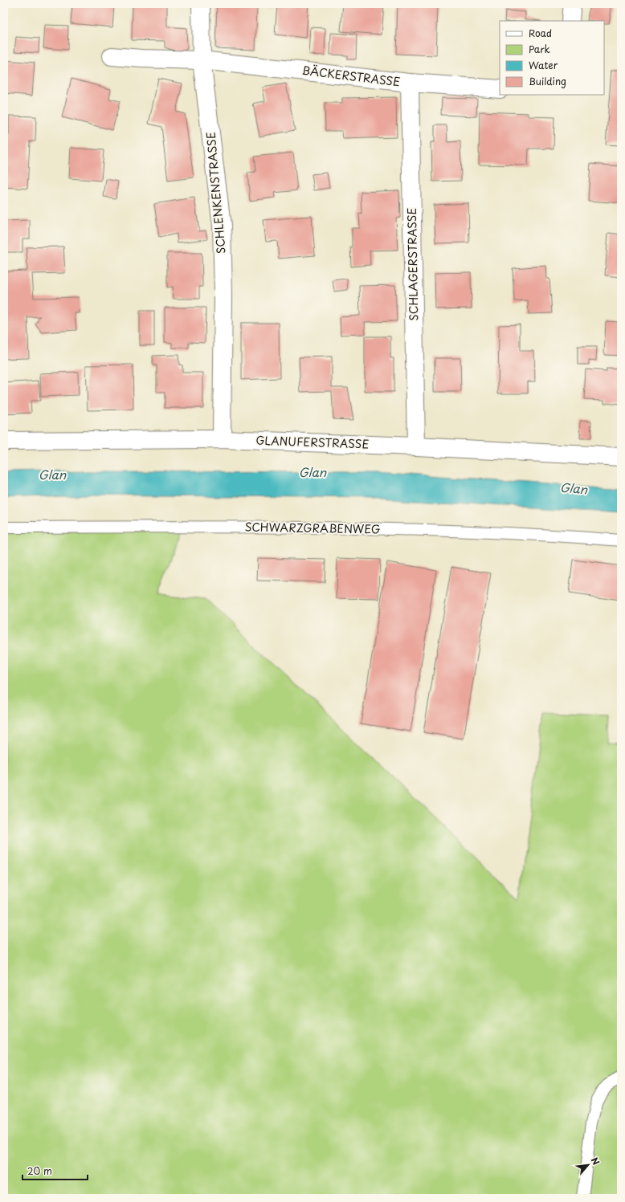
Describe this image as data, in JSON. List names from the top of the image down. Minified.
{"streets":{"street":["BÄCKERSTRASSE","SCHLENKENSTRASSE","SCHLAGERSTRASSE","GLANUFERSTRASSE"],"lane":["SCHWARZGRABENWEG"]},"crossings":[["BÄCKERSTRASSE","SCHLENKENSTRASSE"],["BÄCKERSTRASSE","SCHLAGERSTRASSE"],["SCHLENKENSTRASSE","GLANUFERSTRASSE"],["SCHLAGERSTRASSE","GLANUFERSTRASSE"]],"water":["Glan"],"legend":["Road","Park","Water","Building"],"scale_bar":"20 m","north":"top right"}
